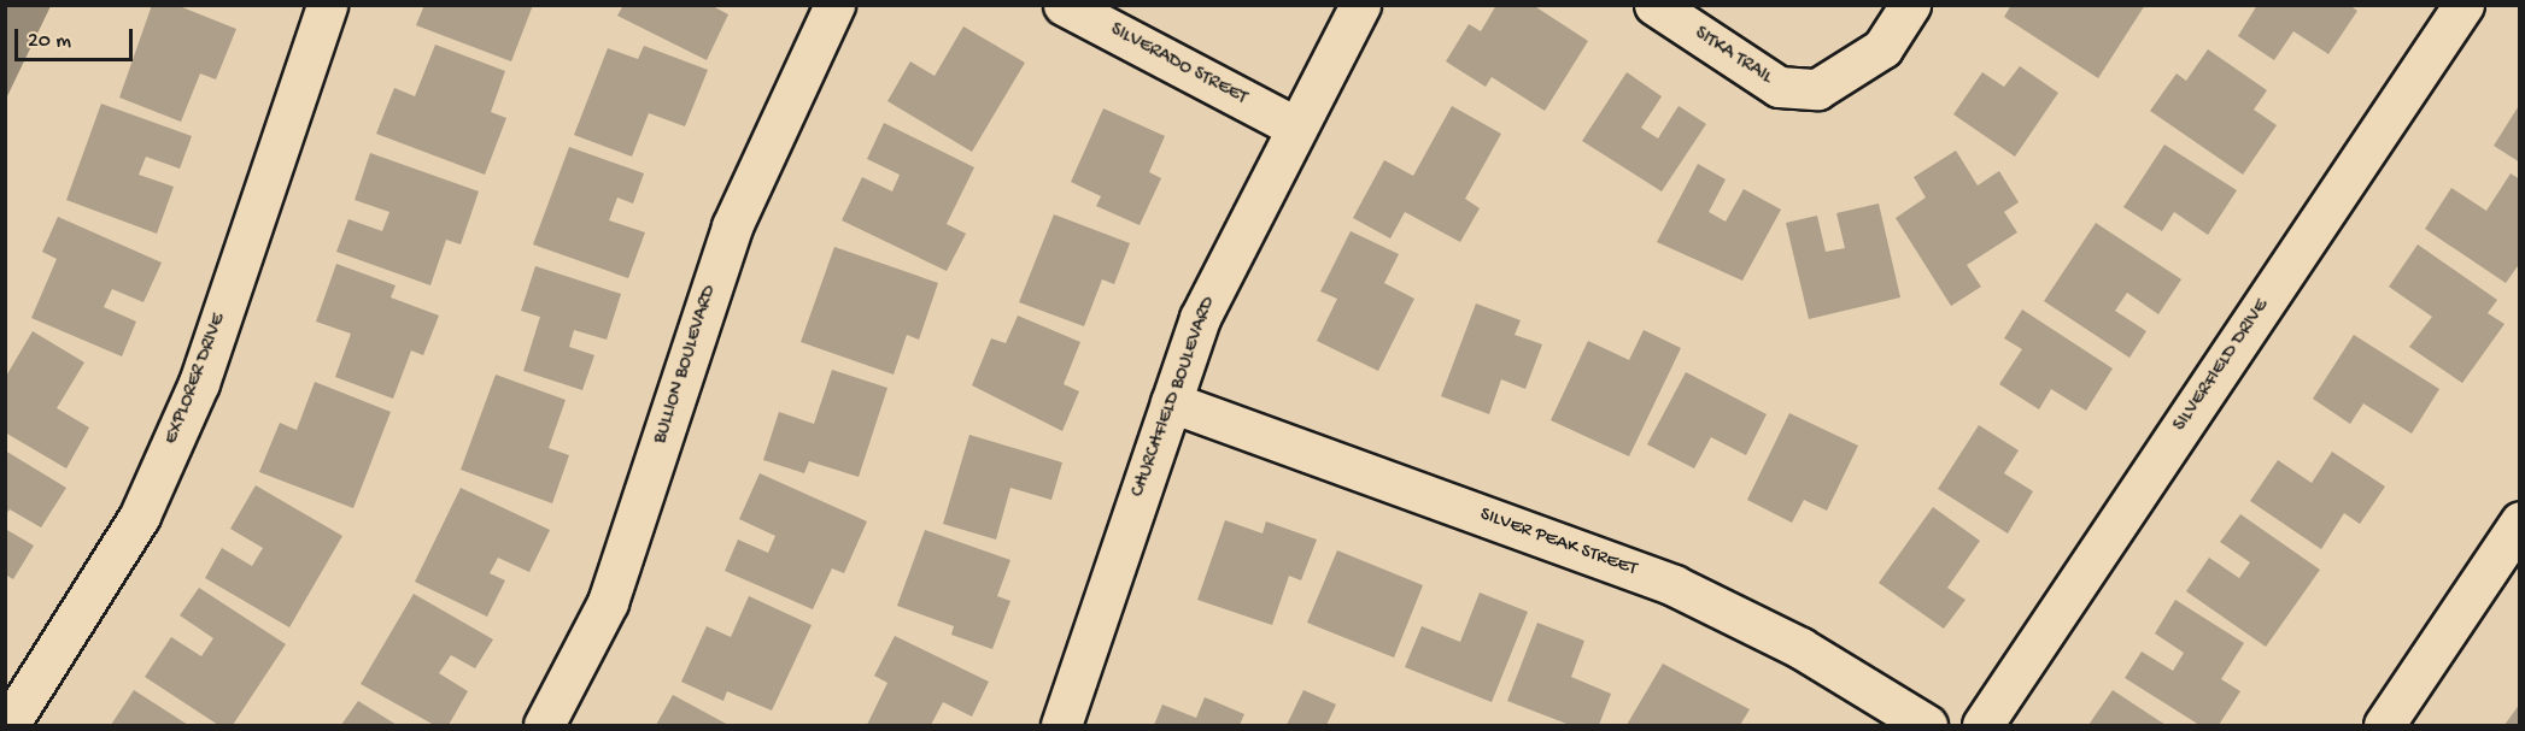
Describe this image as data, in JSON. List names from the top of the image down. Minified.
{"streets":{"street":["SITKA TRAIL","SILVERADO STREET","BULLION BOULEVARD","SILVERFIELD DRIVE","EXPLORER DRIVE","CHURCHFIELD BOULEVARD","SILVER PEAK STREET"]},"crossings":[["SILVERADO STREET","CHURCHFIELD BOULEVARD"],["CHURCHFIELD BOULEVARD","SILVER PEAK STREET"]],"scale_bar":"20 m"}
